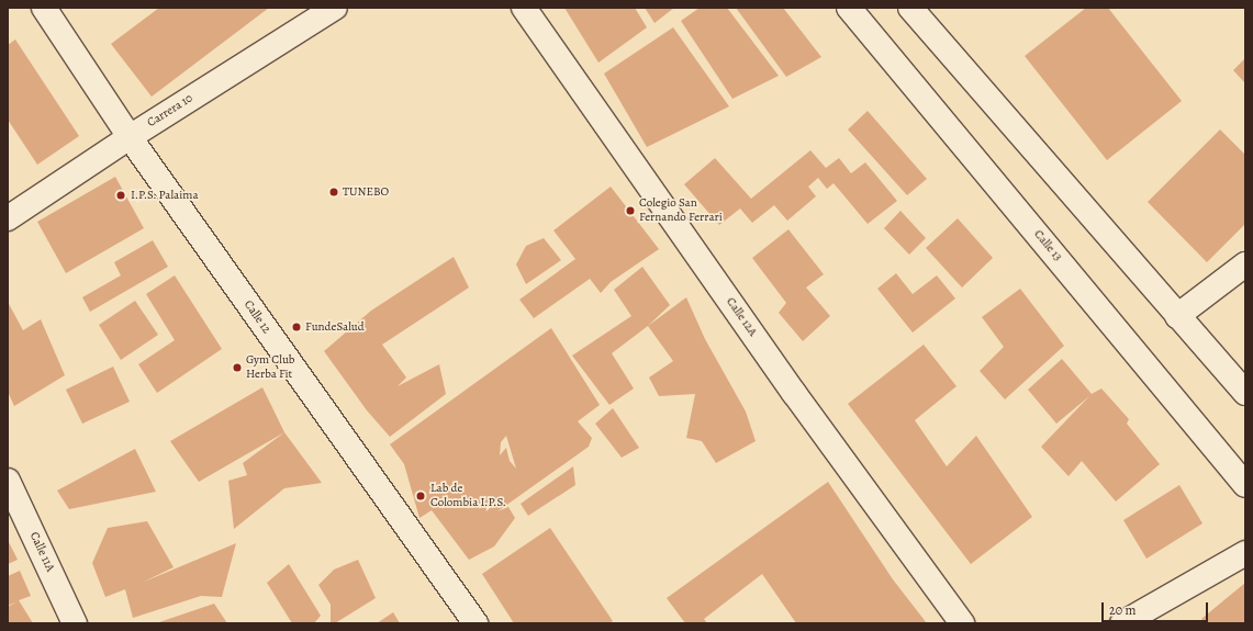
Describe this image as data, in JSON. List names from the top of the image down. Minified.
{"streets":{"street":["Carrera 10","Calle 13","Calle 12","Calle 12A","Calle 11A"]},"crossings":[["Carrera 10","Calle 12"]],"places":["TUNEBO","I.P.S. Palaima","Colegio San Fernando Ferrari","FundeSalud","Gym Club Herba Fit","Lab de Colombia I.P.S."],"scale_bar":"20 m"}
